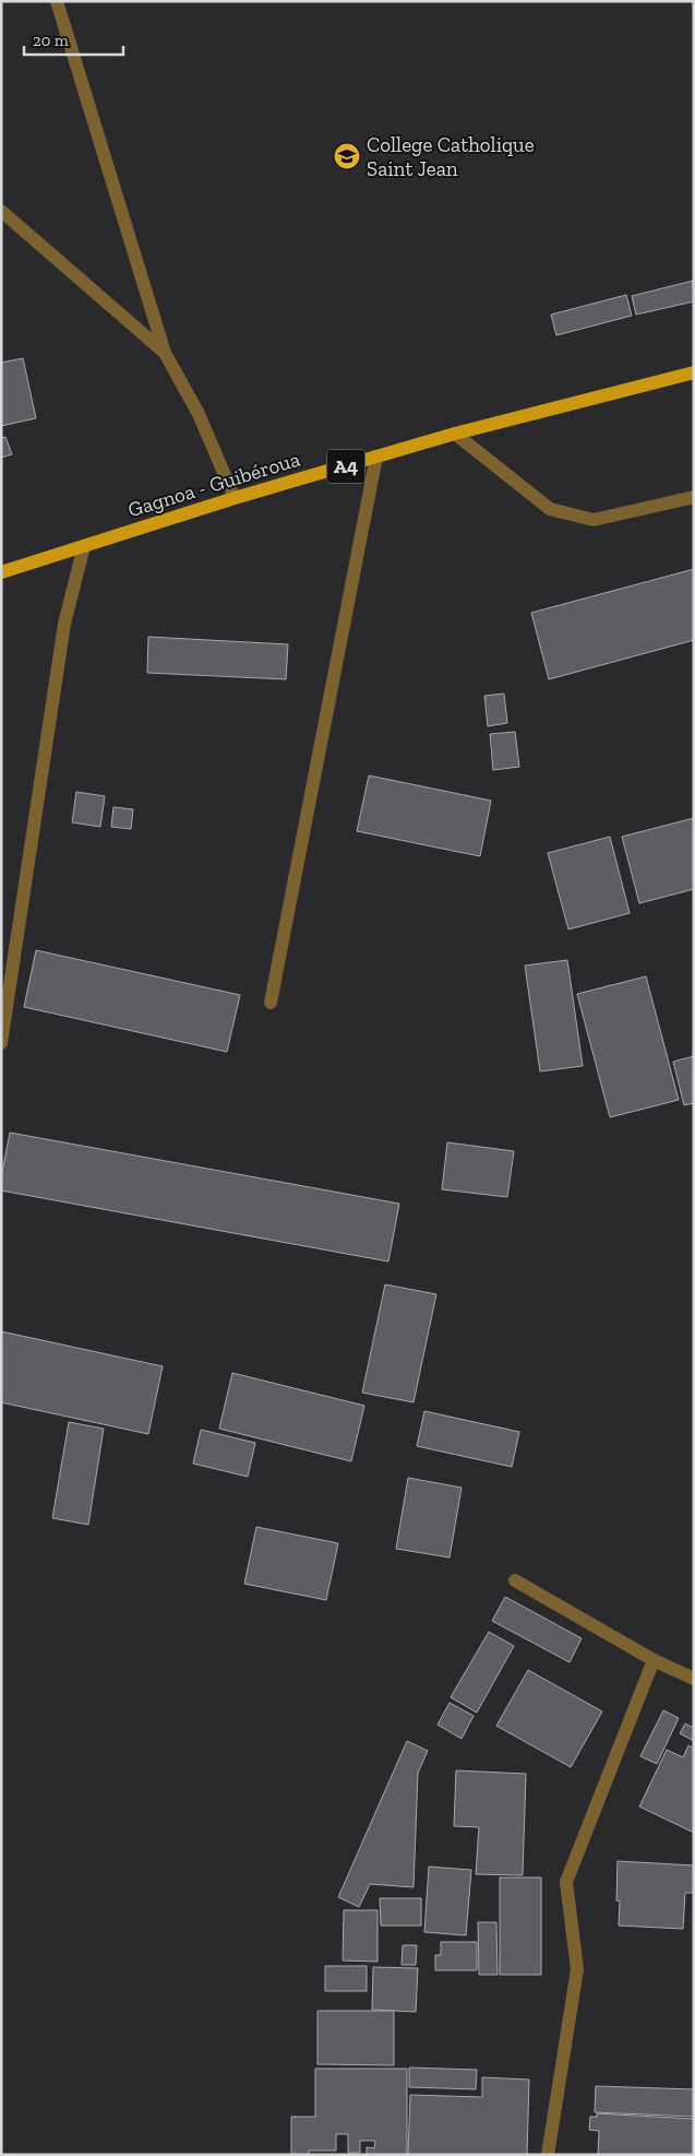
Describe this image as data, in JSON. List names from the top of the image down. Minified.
{"streets":{"main road":["A4","Gagnoa - Guibéroua"]},"places":{"school or university":["College Catholique Saint Jean"]},"scale_bar":"20 m"}
